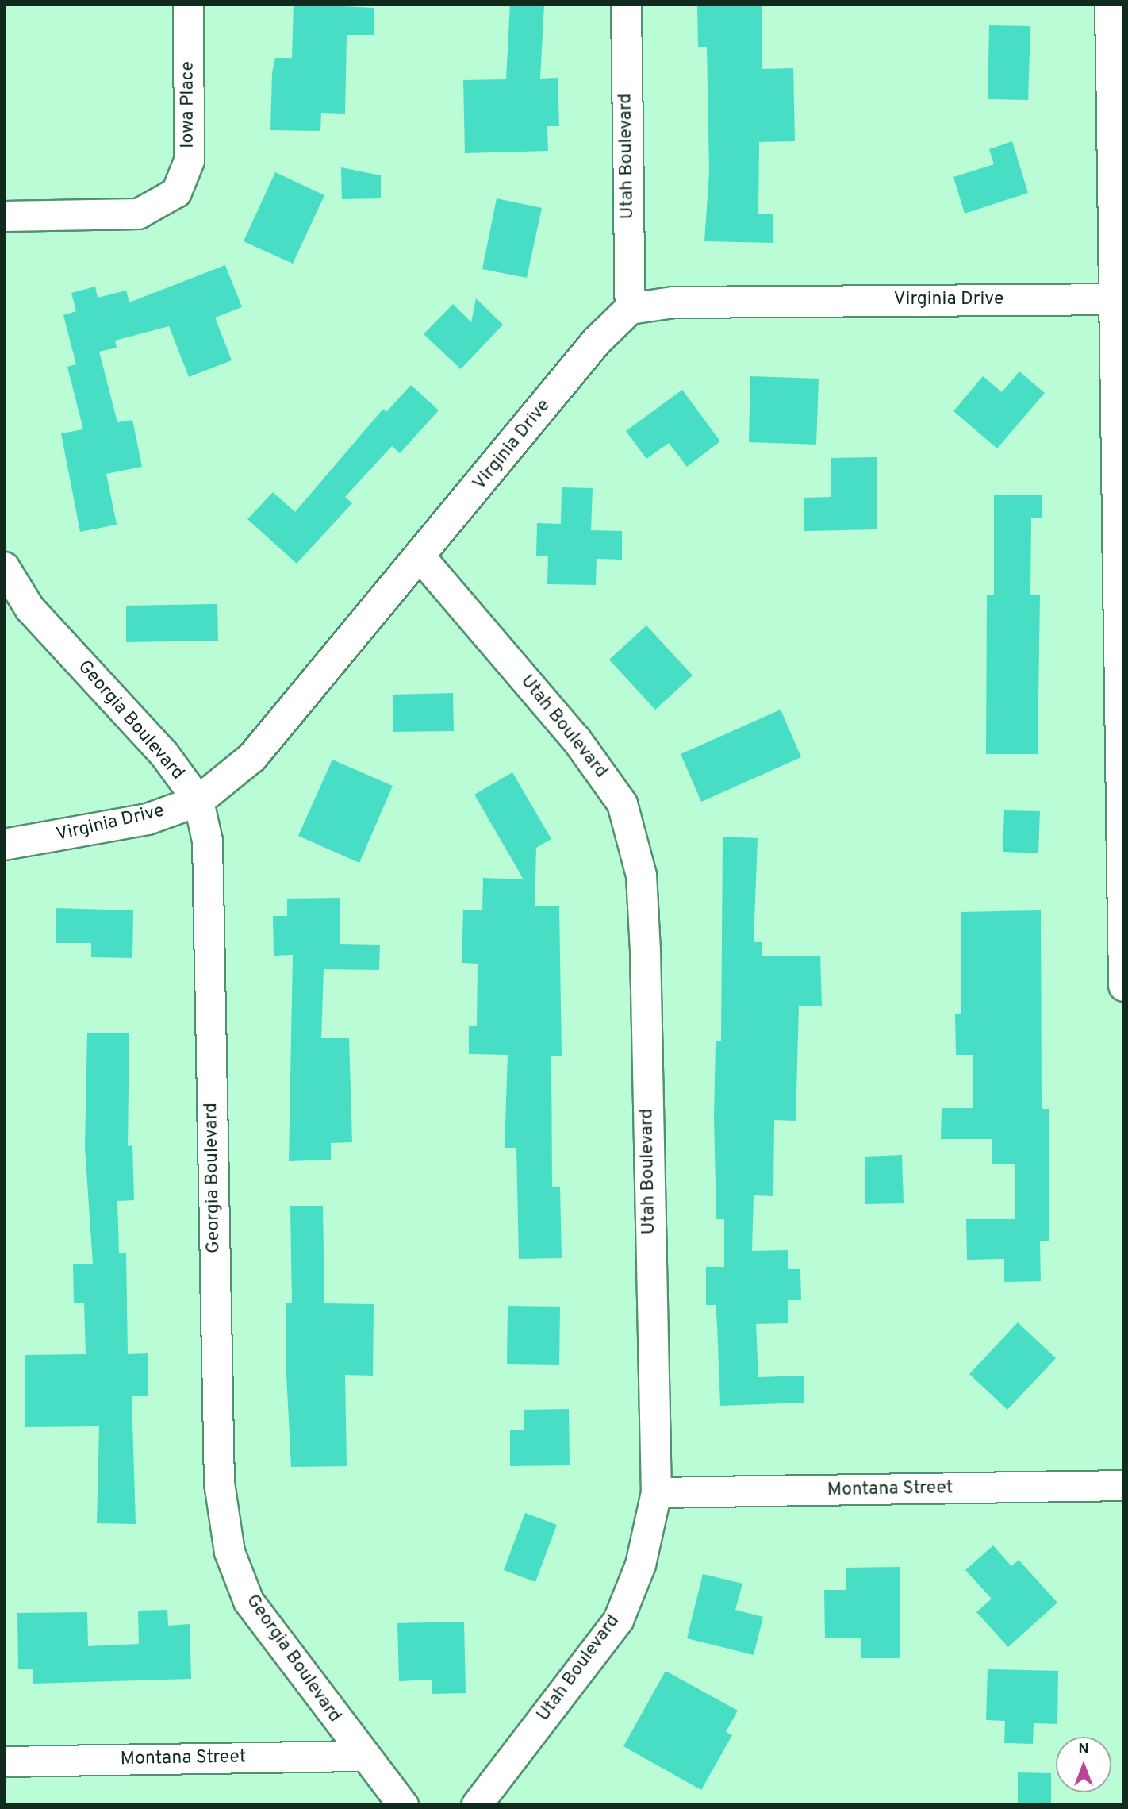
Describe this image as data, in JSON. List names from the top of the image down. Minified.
{"streets":{"street":["Iowa Place","Utah Boulevard","Virginia Drive","Georgia Boulevard","Montana Street"]},"crossings":[["Utah Boulevard","Virginia Drive"],["Utah Boulevard","Montana Street"],["Virginia Drive","Georgia Boulevard"],["Georgia Boulevard","Montana Street"]],"north":"top"}
